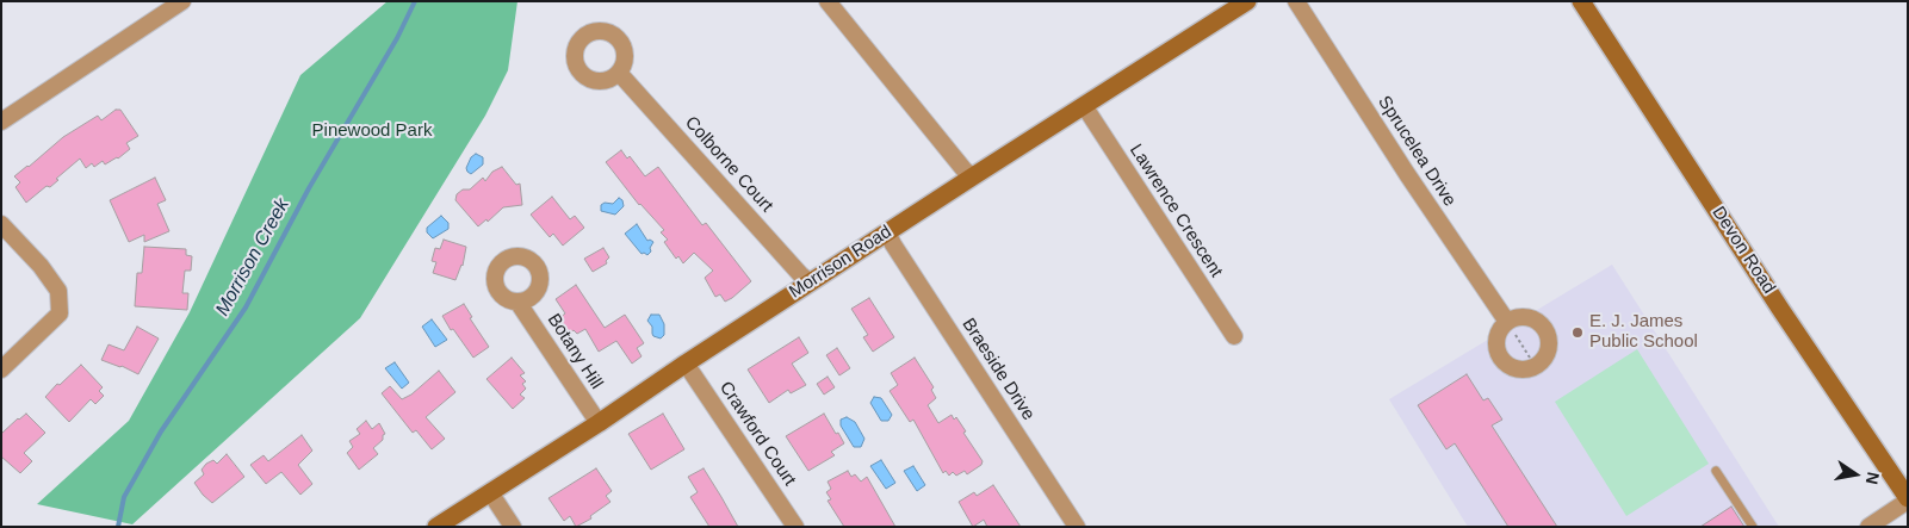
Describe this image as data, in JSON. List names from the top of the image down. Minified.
{"streets":{"street":["Sprucelea Drive","Colborne Court","Lawrence Crescent","Devon Road","Morrison Road","Botany Hill","Braeside Drive","Crawford Court"]},"crossings":[["Colborne Court","Morrison Road"],["Lawrence Crescent","Morrison Road"],["Morrison Road","Botany Hill"],["Morrison Road","Braeside Drive"],["Morrison Road","Crawford Court"]],"water":["Morrison Creek"],"parks":["Pinewood Park"],"places":["E. J. James Public School"],"north":"right"}
